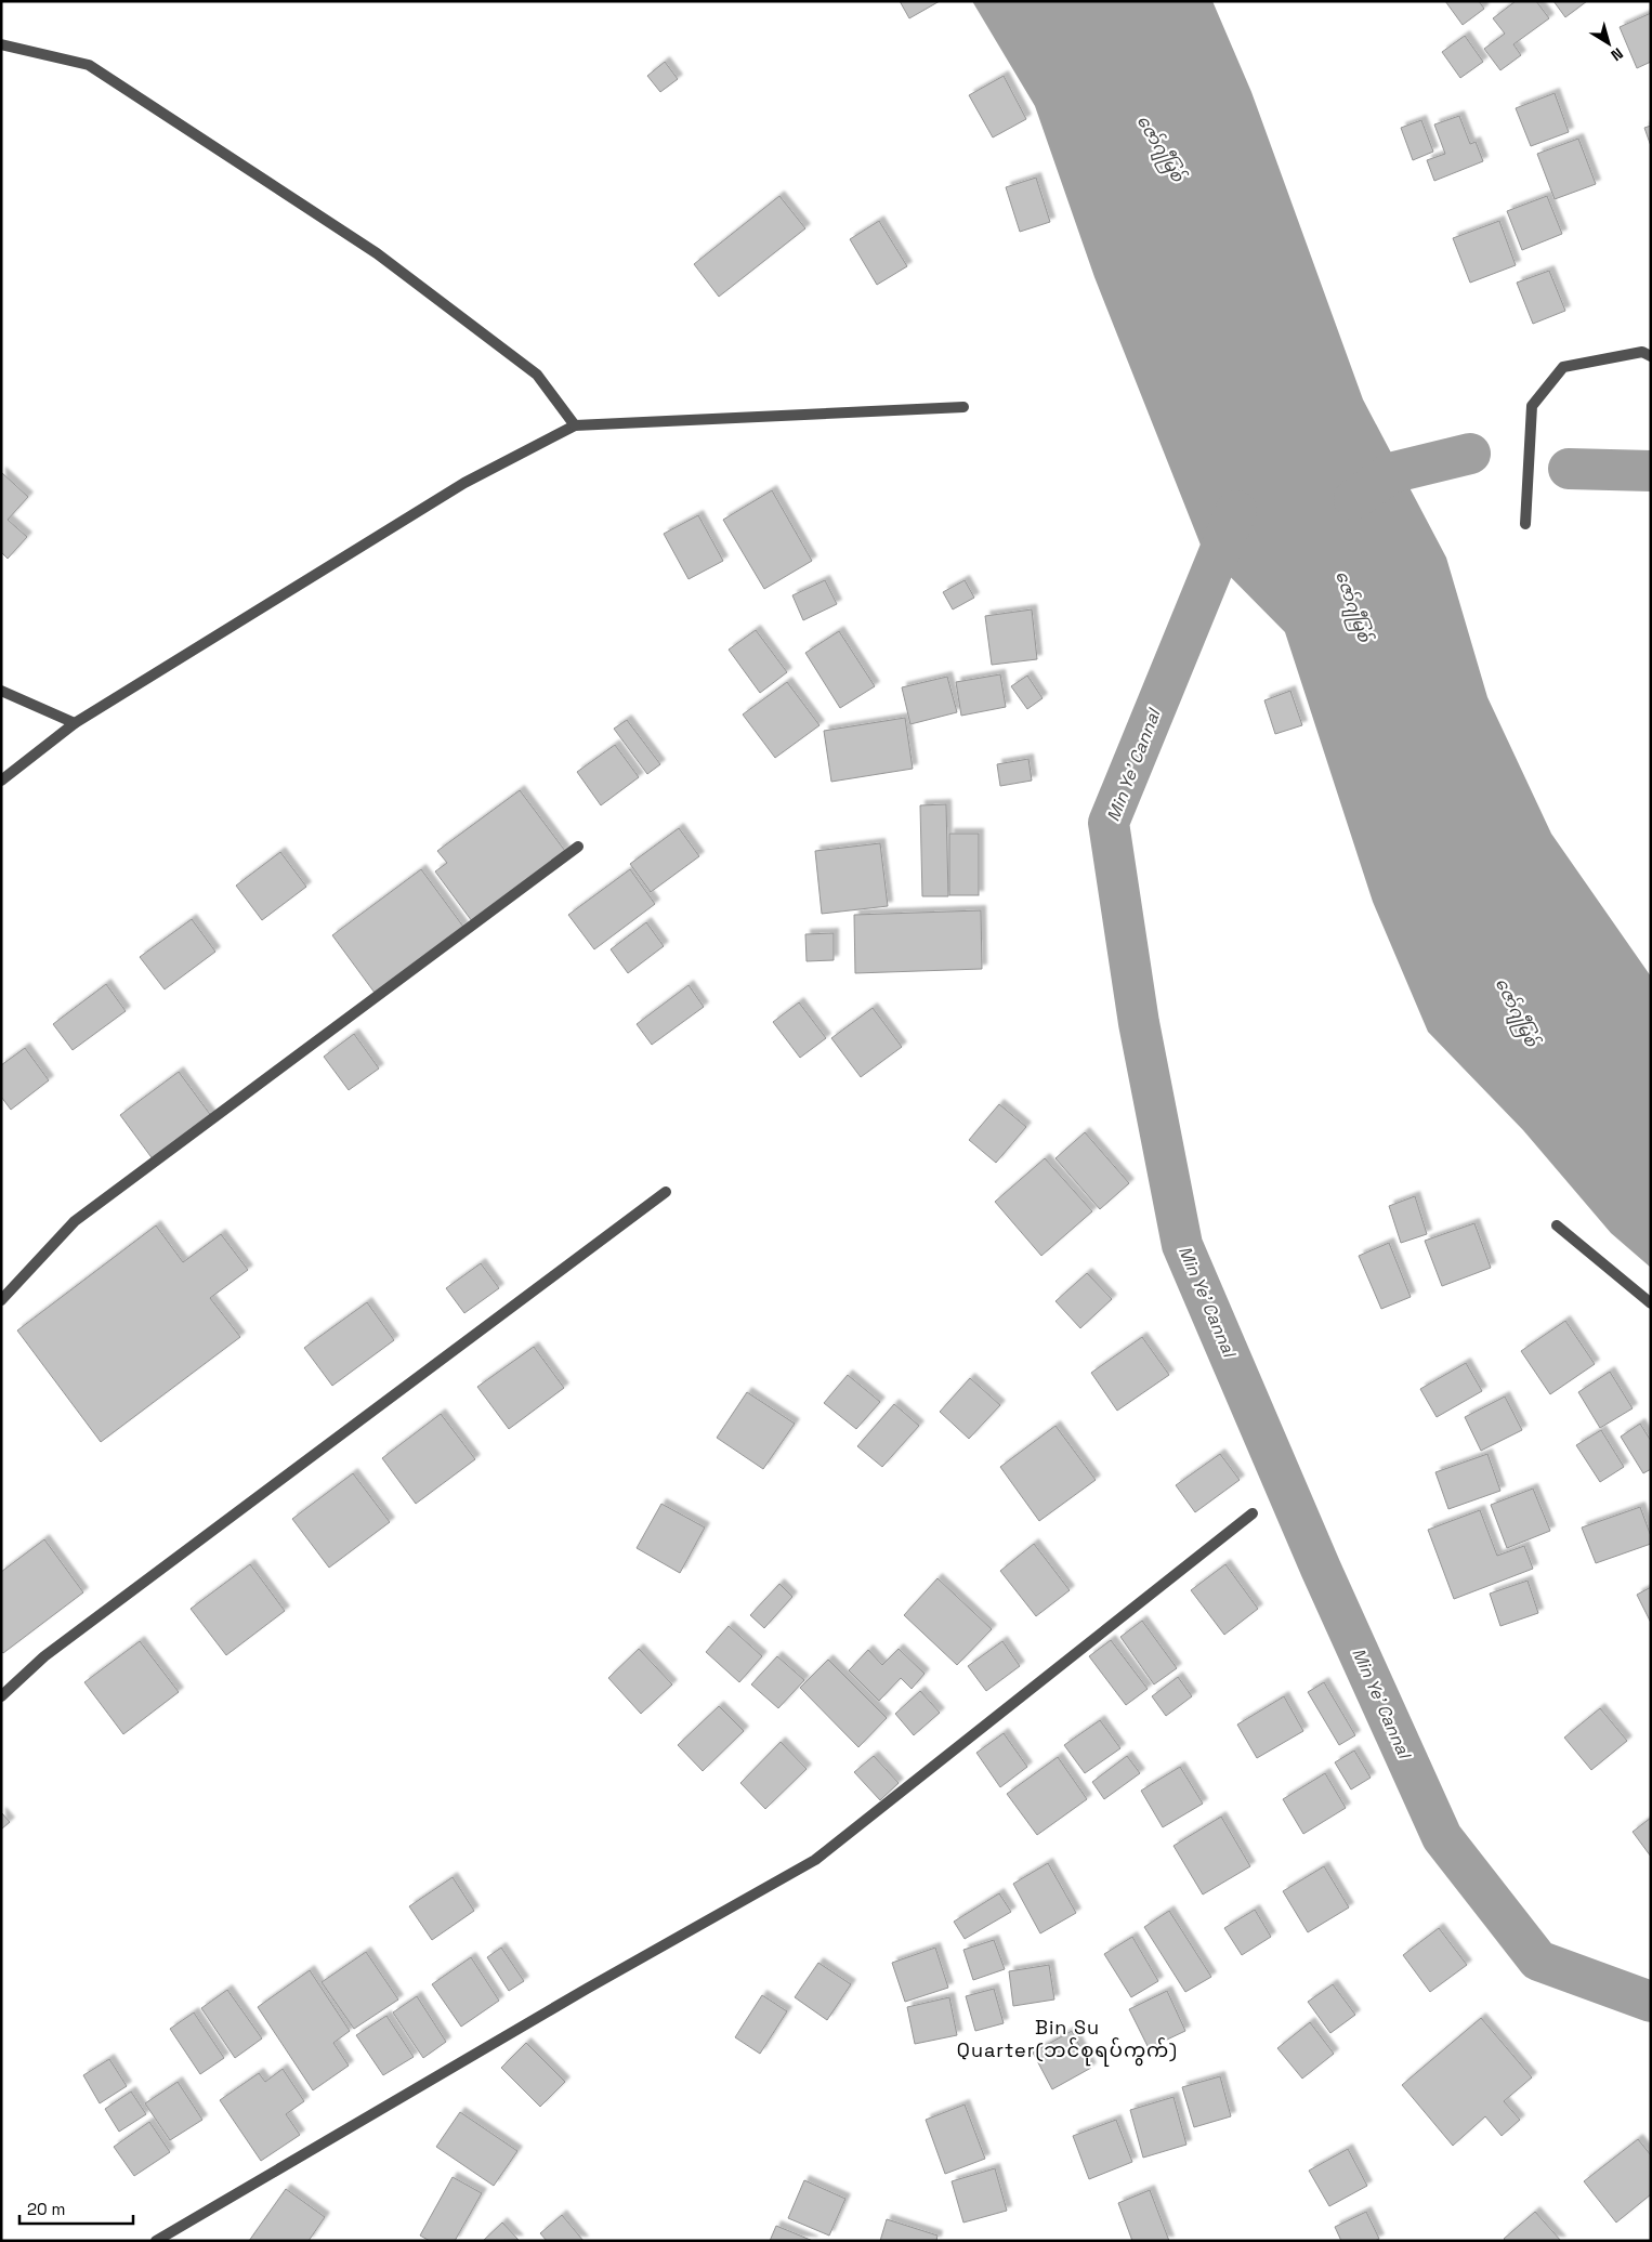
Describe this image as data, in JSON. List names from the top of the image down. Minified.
{"districts":["Bin Su Quarter(ဘင်စုရပ်ကွက်)"],"water":["ဇော်ဂျီမြစ်","Min Ye' Cannal"],"scale_bar":"20 m","north":"bottom right"}
